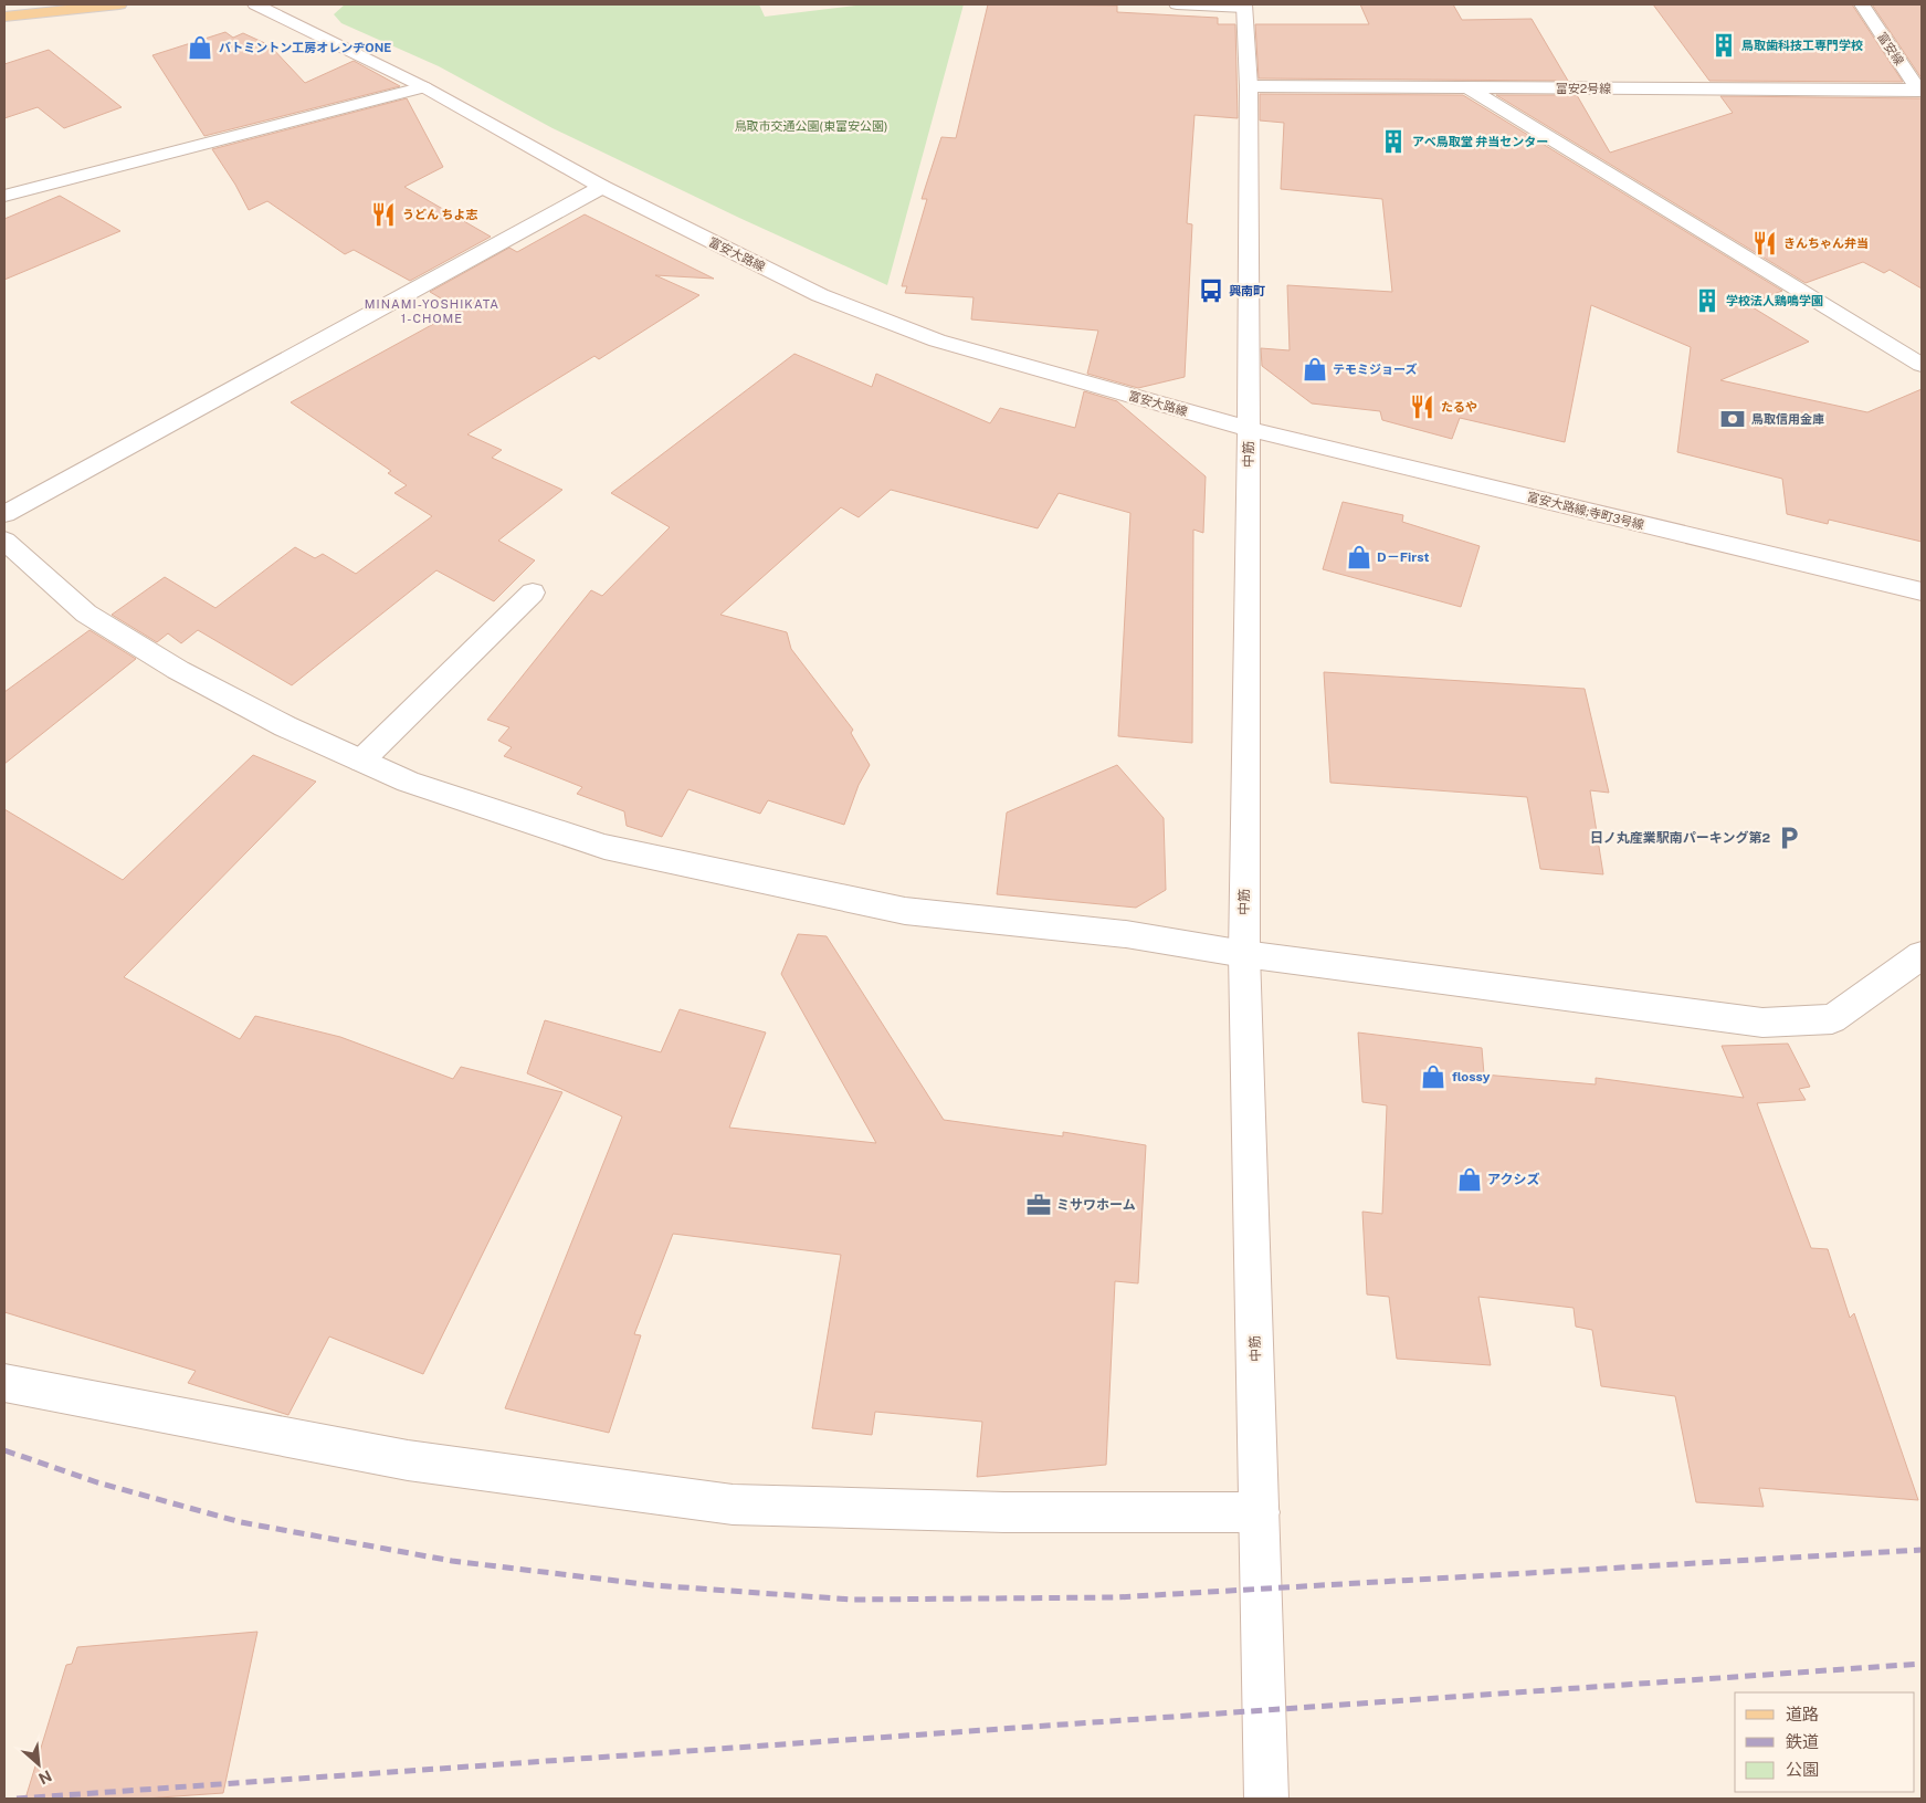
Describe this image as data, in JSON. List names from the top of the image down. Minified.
{"streets":{"street":["富安線","富安2号線","富安大路線","中筋","富安大路線;寺町3号線"]},"crossings":[["富安線","富安2号線"],["富安2号線","中筋"],["富安大路線","中筋"],["富安大路線","富安大路線;寺町3号線"],["中筋","富安大路線;寺町3号線"]],"districts":["MINAMI-YOSHIKATA 1-CHOME"],"parks":["鳥取市交通公園(東富安公園)"],"places":{"building":["鳥取歯科技工専門学校","アベ鳥取堂 弁当センター","学校法人鶏鳴学園"],"shop":["バトミントン工房オレンヂONE","テモミジョーズ","D－First","flossy","アクシズ"],"restaurant":["うどん ちよ志","きんちゃん弁当","たるや"],"bus stop":["興南町"],"bank":["鳥取信用金庫"],"parking":["日ノ丸産業駅南パーキング第2"],"office":["ミサワホーム"]},"legend":["道路","鉄道","公園"],"north":"bottom right"}
